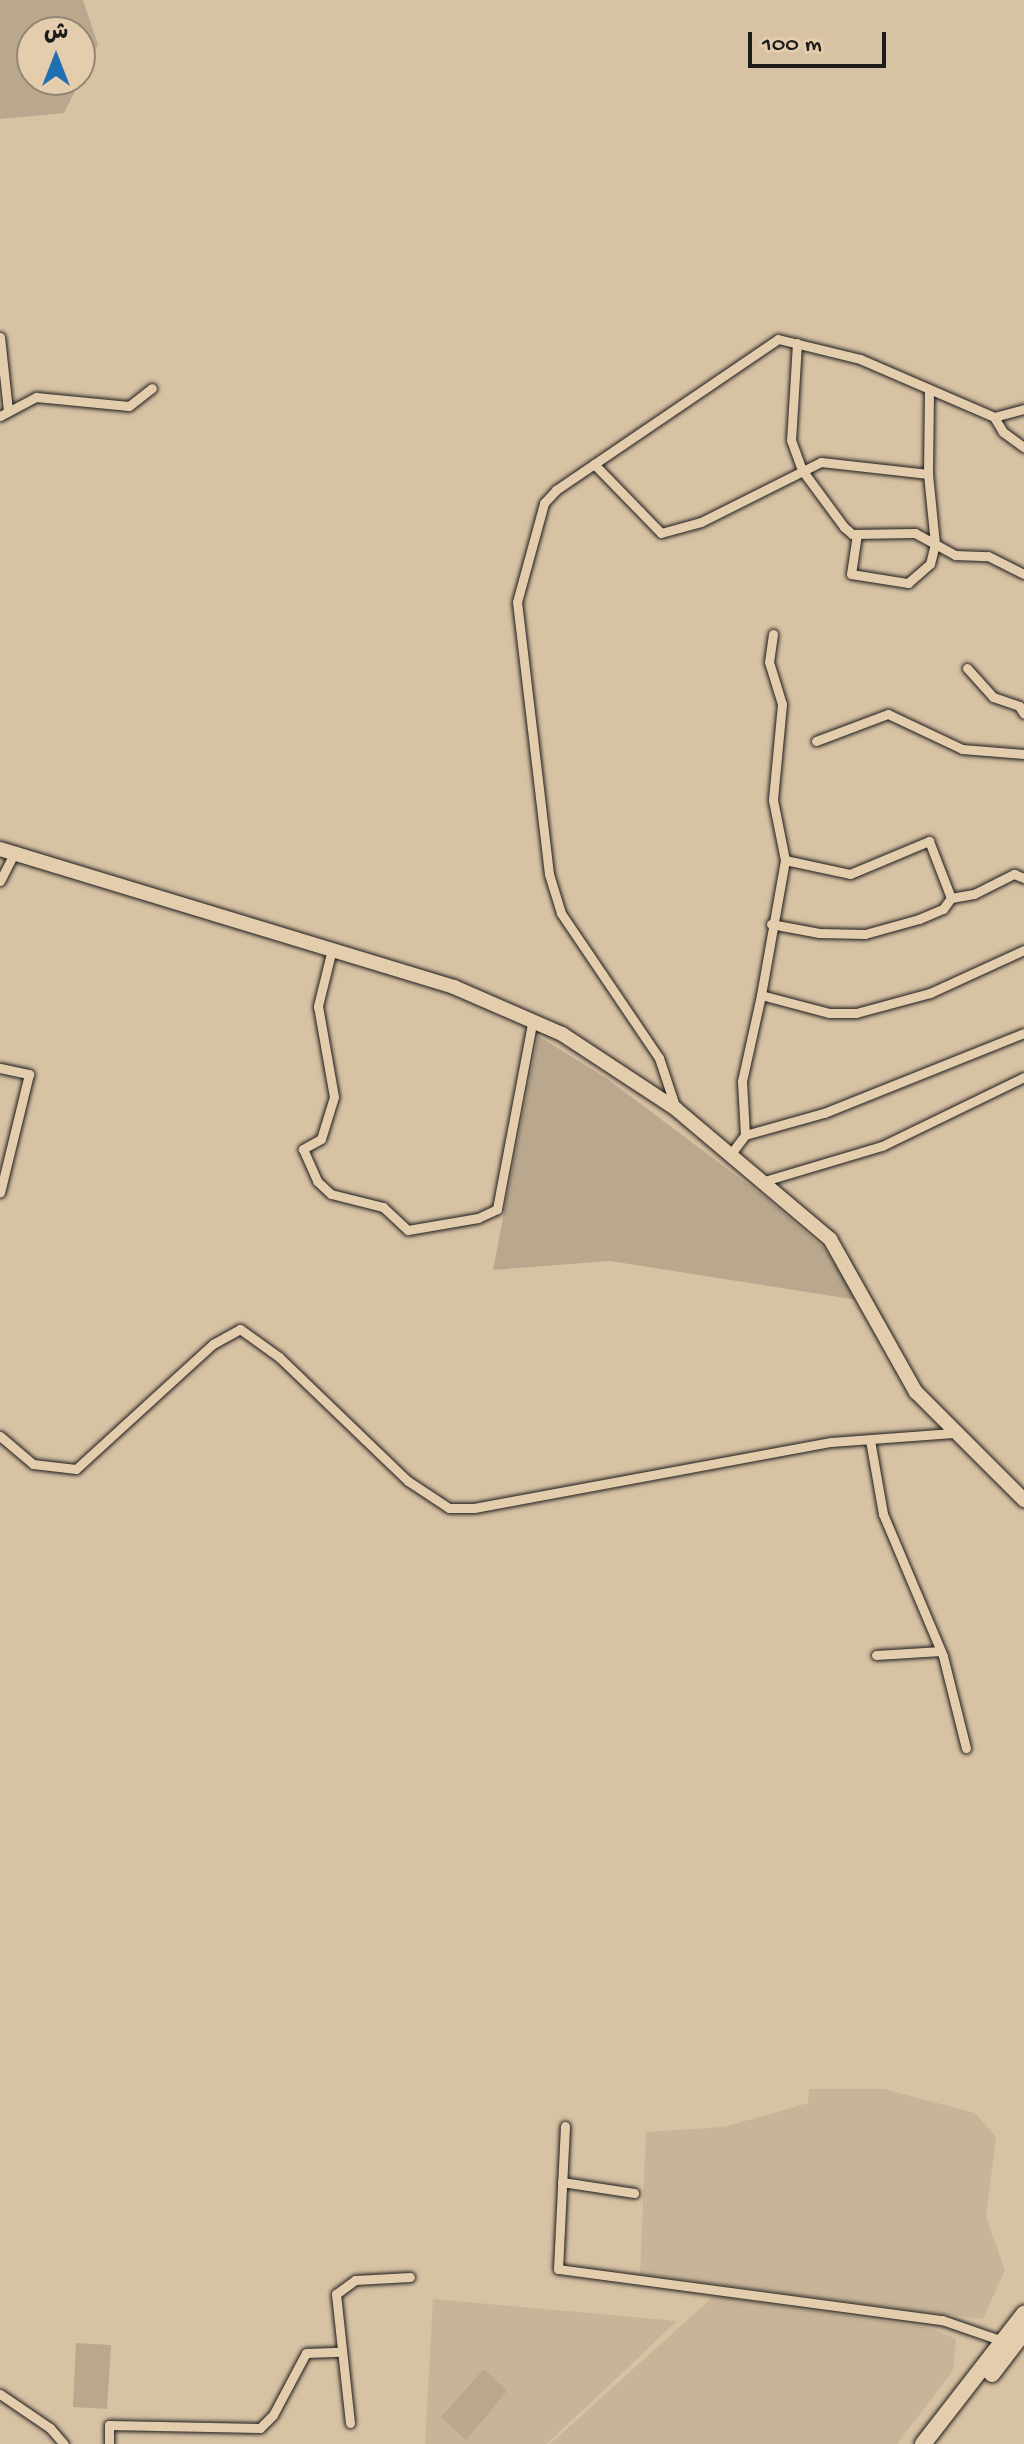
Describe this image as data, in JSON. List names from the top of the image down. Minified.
{"scale_bar":"100 m","north":"top"}
